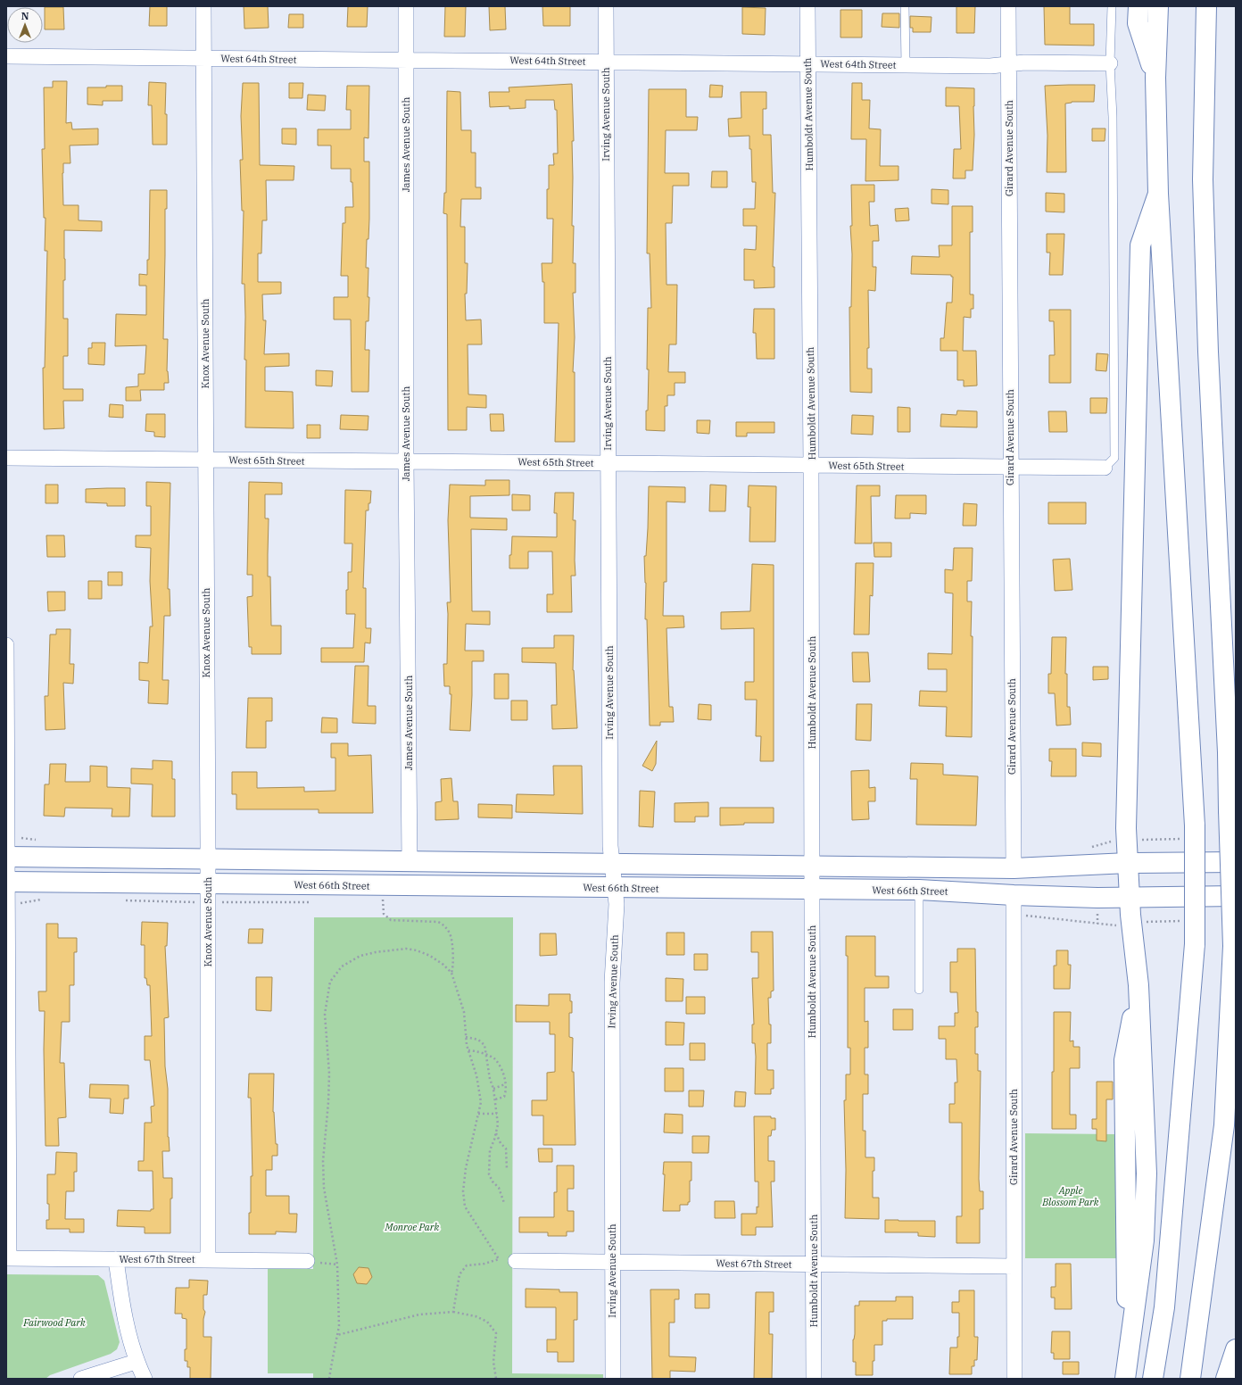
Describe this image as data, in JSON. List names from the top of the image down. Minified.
{"streets":{"main road":["West 66th Street"],"street":["West 64th Street","Irving Avenue South","Humboldt Avenue South","James Avenue South","Girard Avenue South","Knox Avenue South","West 65th Street","West 67th Street"]},"crossings":[["West 64th Street","Irving Avenue South"],["West 64th Street","Humboldt Avenue South"],["West 64th Street","James Avenue South"],["West 64th Street","Girard Avenue South"],["West 64th Street","Knox Avenue South"],["Irving Avenue South","West 65th Street"],["Irving Avenue South","West 66th Street"],["Irving Avenue South","West 67th Street"],["Humboldt Avenue South","West 65th Street"],["Humboldt Avenue South","West 66th Street"],["Humboldt Avenue South","West 67th Street"],["James Avenue South","West 65th Street"],["Girard Avenue South","West 65th Street"],["Girard Avenue South","West 66th Street"],["Girard Avenue South","West 67th Street"],["Knox Avenue South","West 65th Street"],["Knox Avenue South","West 66th Street"],["Knox Avenue South","West 67th Street"]],"parks":["Apple Blossom Park","Monroe Park","Fairwood Park"],"north":"top"}
